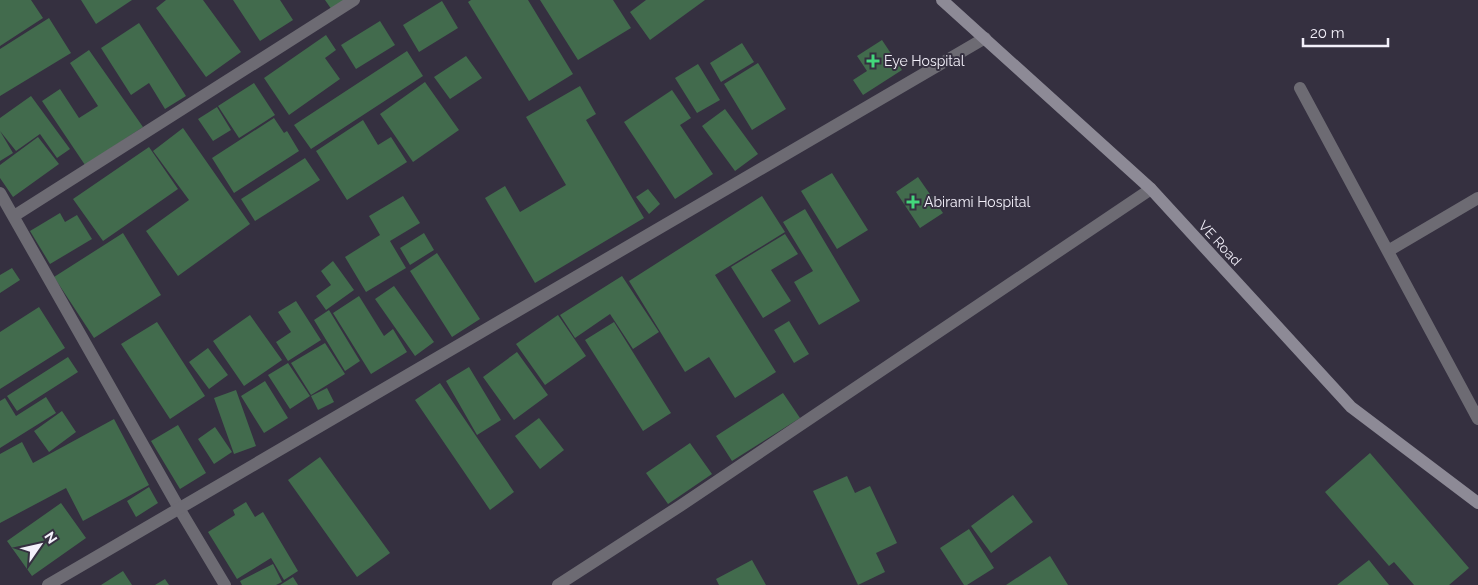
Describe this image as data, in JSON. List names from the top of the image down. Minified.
{"streets":{"main road":["VE Road"]},"places":{"health":["Eye Hospital","Abirami Hospital"]},"scale_bar":"20 m","north":"top right"}
